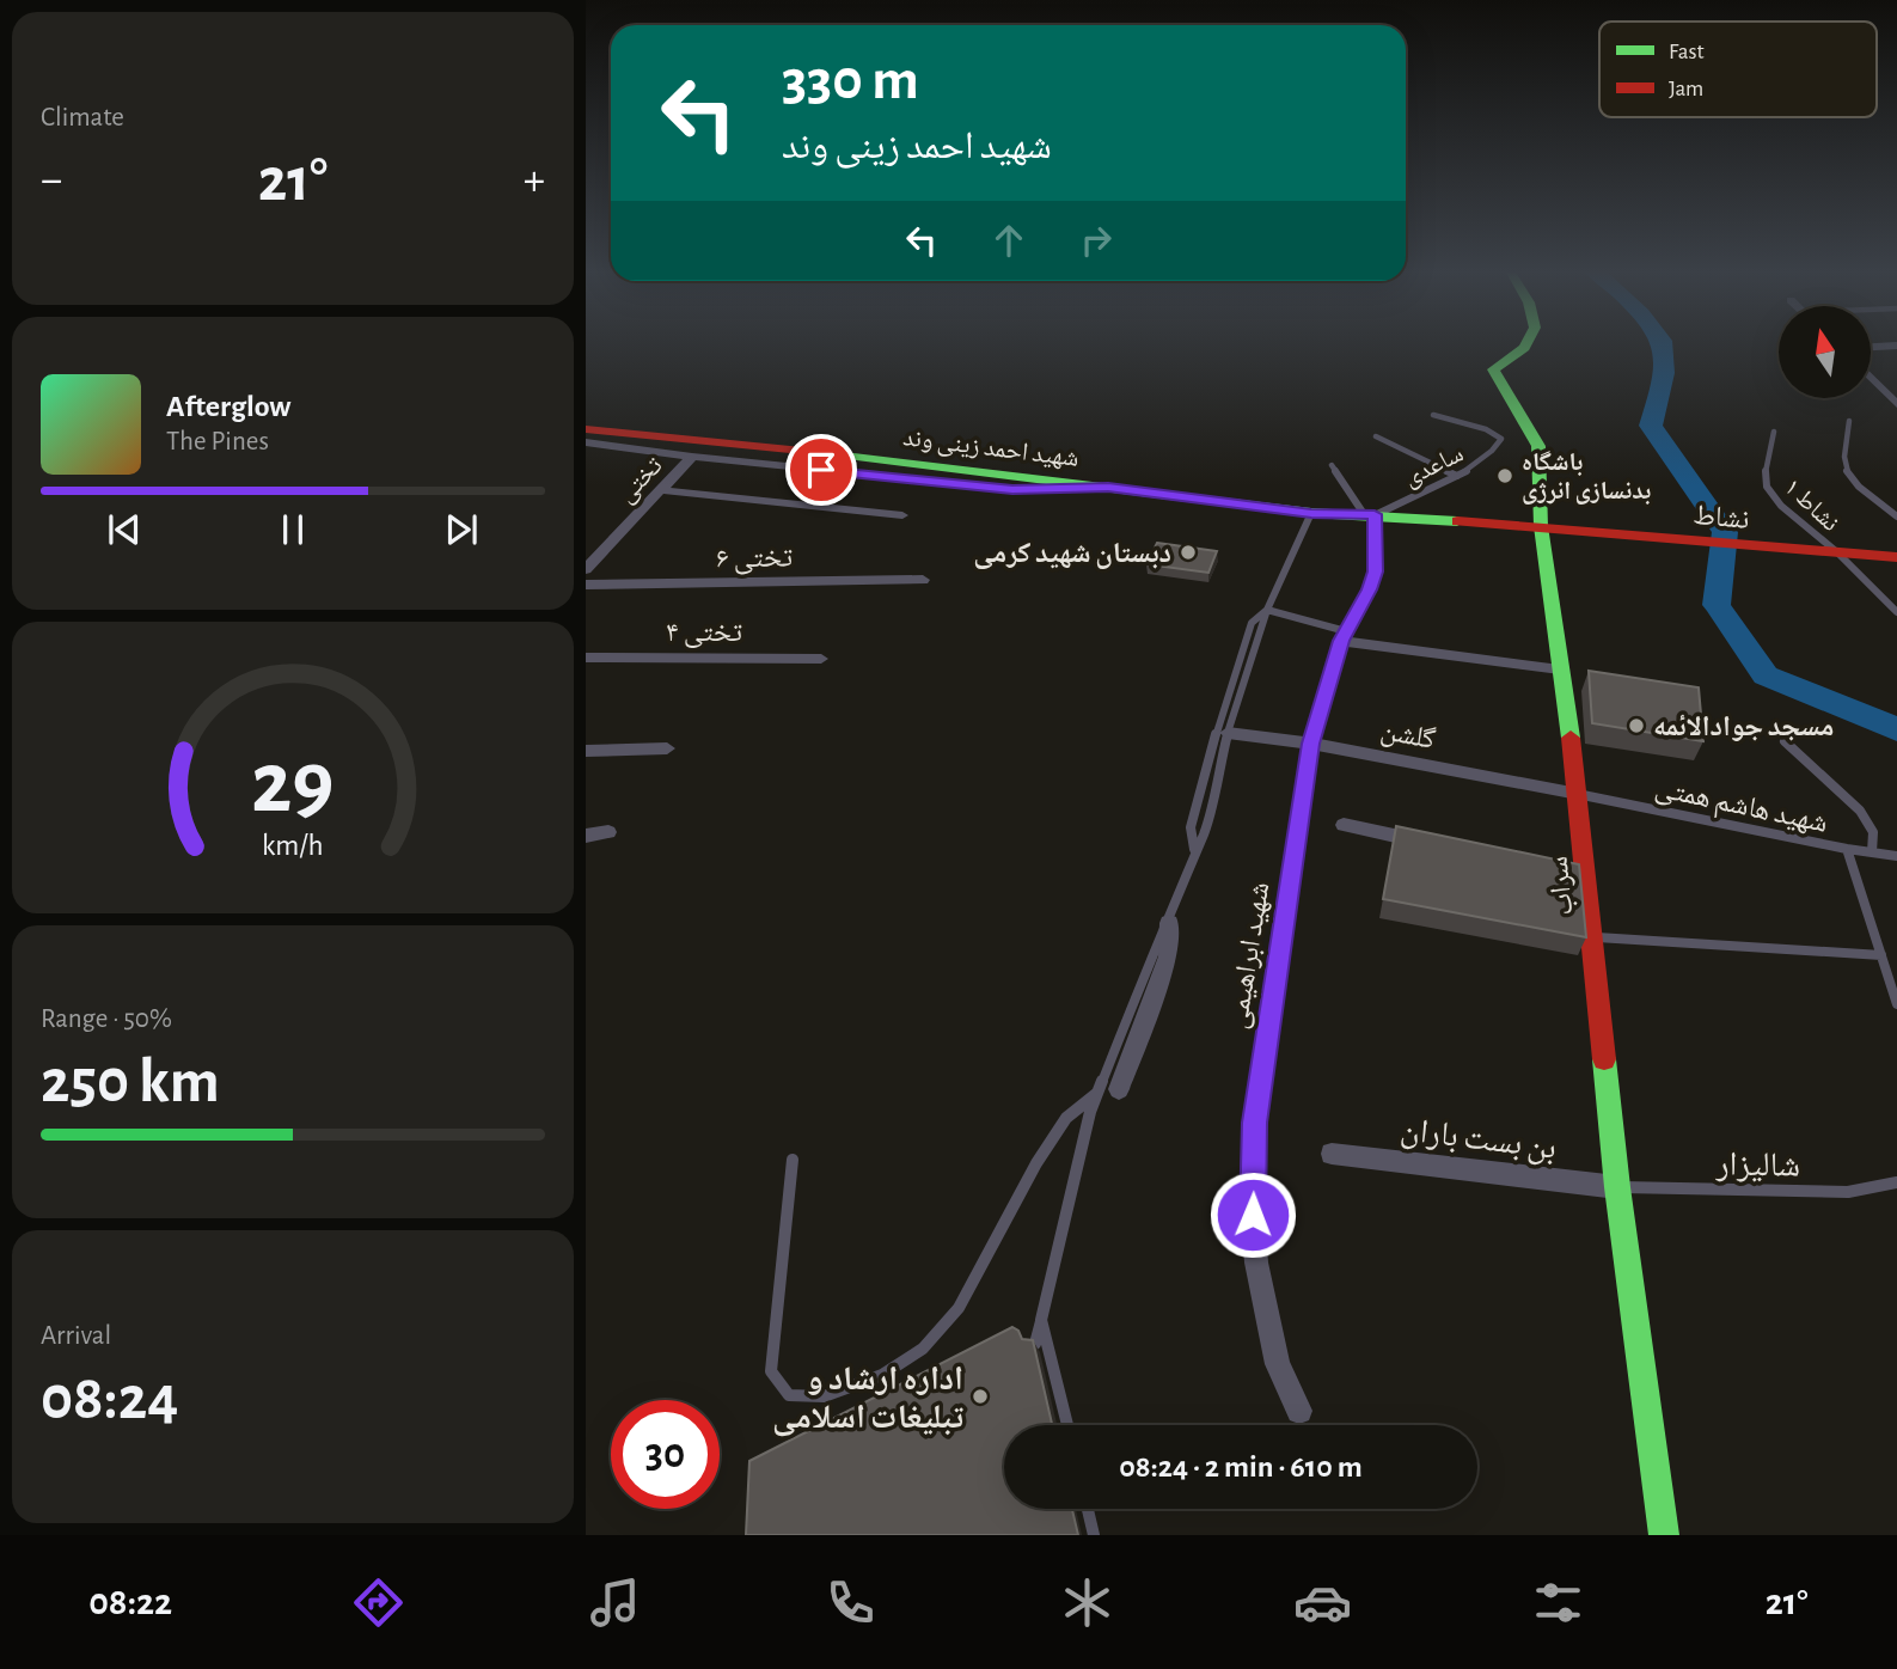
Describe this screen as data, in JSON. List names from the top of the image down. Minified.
{"streets":{"main road":["شهید احمد زینی وند","نشاط","سراب"],"street":["تختی","تختی ۶","تختی ۴","گلشن","شهید ابراهیمی","بن بست باران"],"lane":["ساعدی","نشاط ۱","شهید هاشم همتی","شالیزار"]},"crossings":[["شهید احمد زینی وند","ساعدی"],["شهید احمد زینی وند","نشاط"],["شهید احمد زینی وند","سراب"],["شهید احمد زینی وند","شهید ابراهیمی"],["ساعدی","شهید ابراهیمی"],["نشاط ۱","نشاط"],["نشاط","سراب"],["گلشن","شهید هاشم همتی"],["گلشن","سراب"],["گلشن","شهید ابراهیمی"],["شهید هاشم همتی","سراب"],["سراب","بن بست باران"],["سراب","شالیزار"],["بن بست باران","شالیزار"]],"places":["باشگاه بدنسازی انرژی","دبستان شهید کرمی","مسجد جوادالائمه","اداره ارشاد و تبلیغات اسلامی"],"legend":["Fast","Jam"],"north":"top","page":{"tile":["Climate",["Range · 50%","250 km"],["Arrival","08:24"]],"turn":["330 m","شهید احمد زینی وند"],"heat":["−","21°","+"],"song":["Afterglow","The Pines"],"limit":"30","trip":"08:24 · 2 min · 610 m","tabs":["08:22","21°"],"gauge":["29","km/h"]}}
